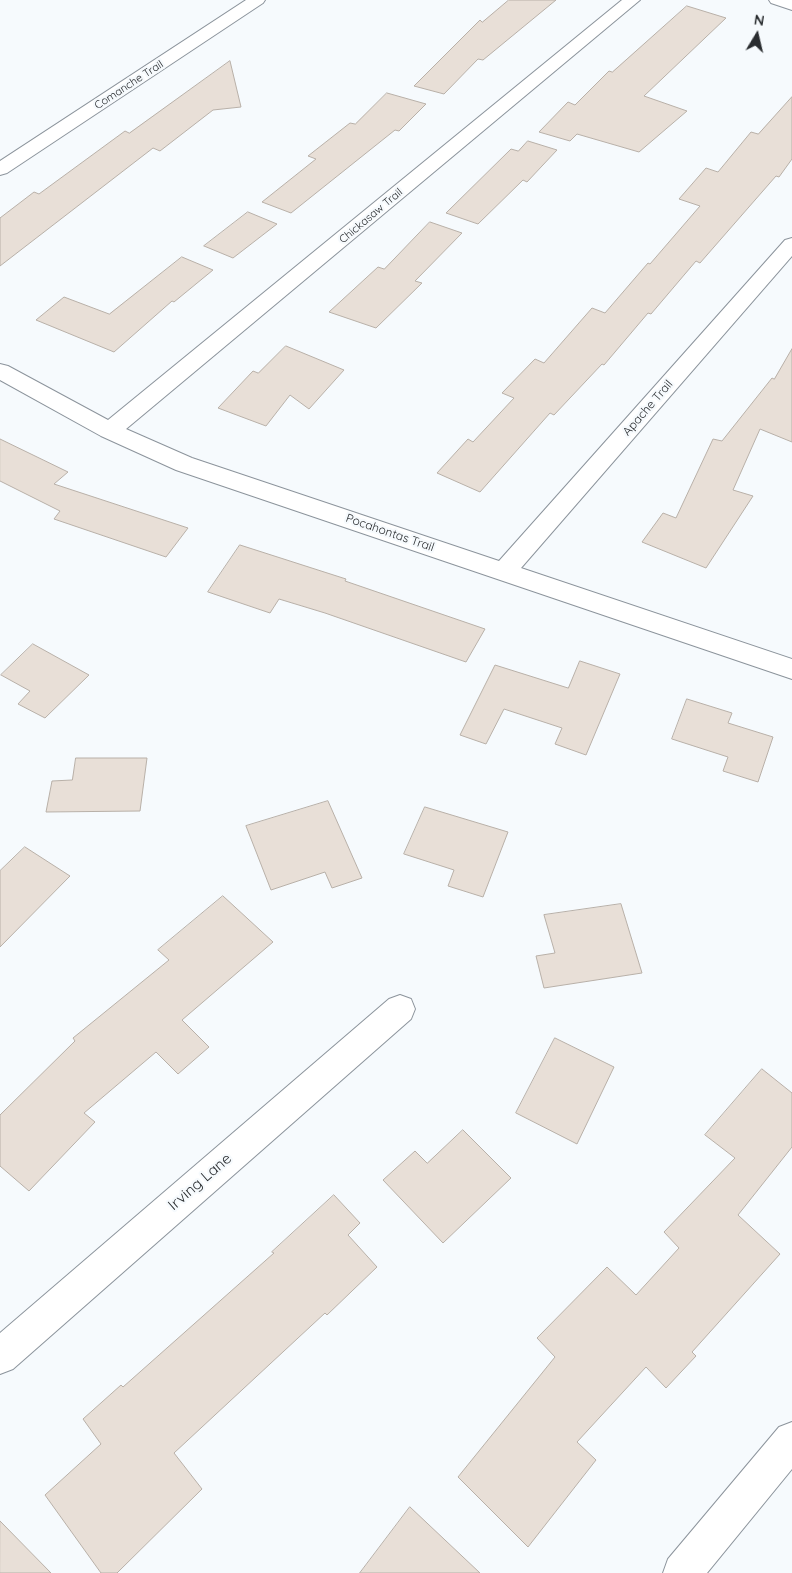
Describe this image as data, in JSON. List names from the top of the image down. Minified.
{"streets":{"street":["Comanche Trail","Chickasaw Trail","Apache Trail","Pocahontas Trail","Irving Lane"]},"crossings":[["Chickasaw Trail","Pocahontas Trail"],["Apache Trail","Pocahontas Trail"]],"north":"top"}
